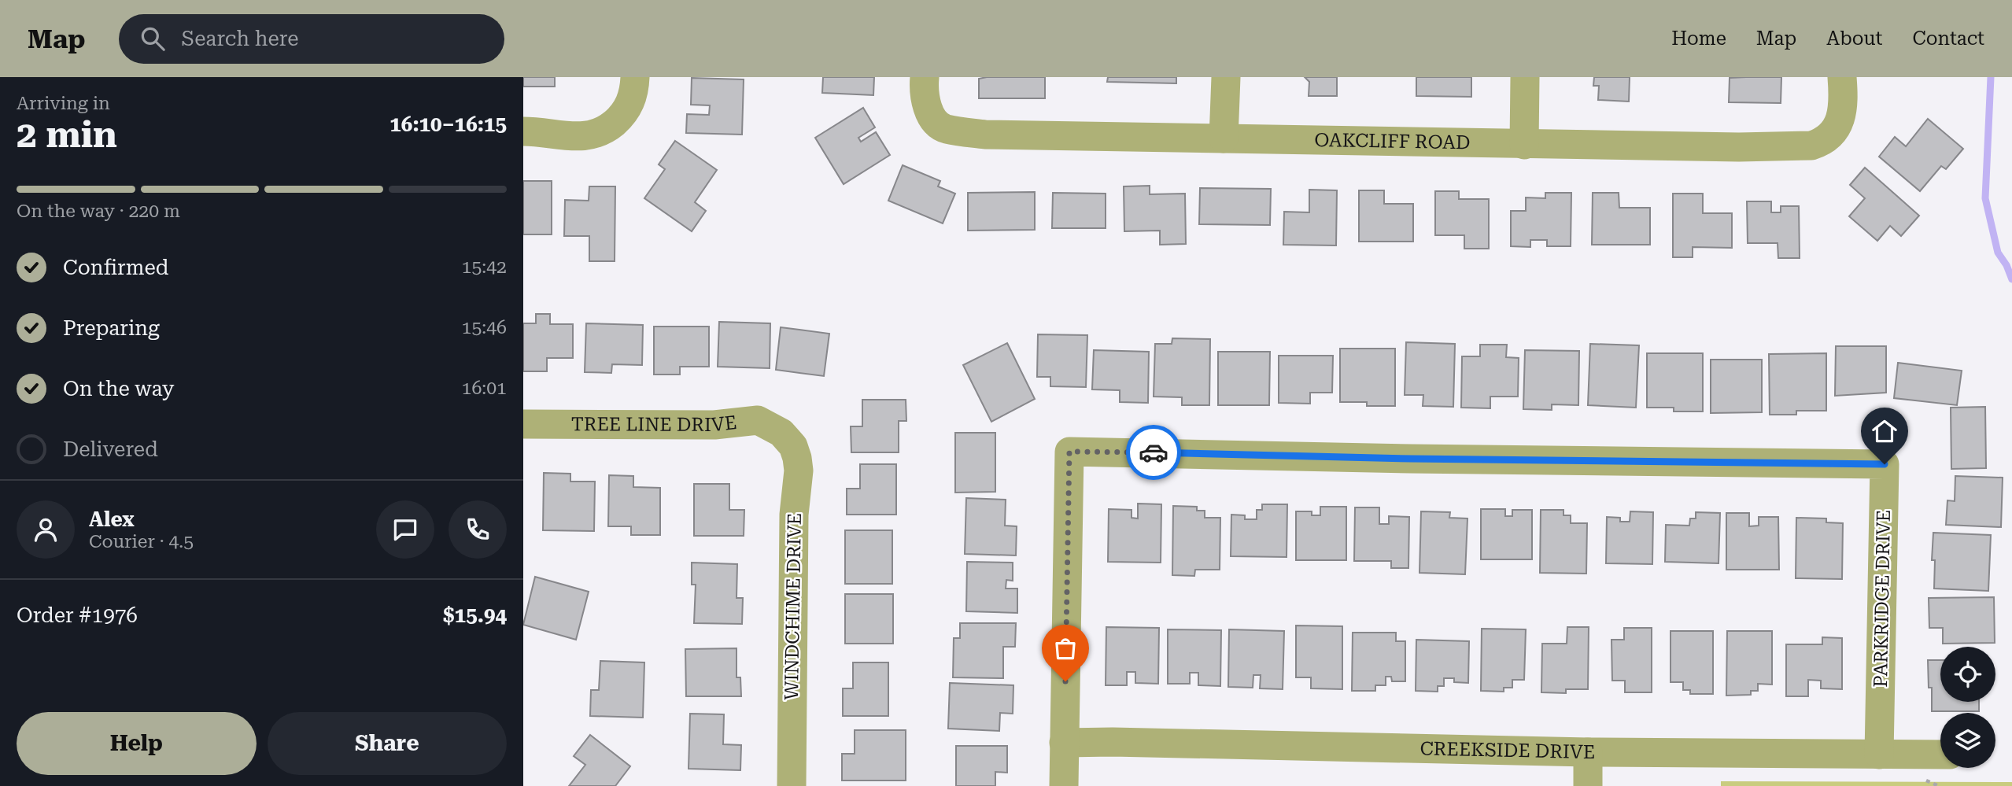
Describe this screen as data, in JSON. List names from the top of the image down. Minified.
{"streets":{"street":["OAKCLIFF ROAD","TREE LINE DRIVE","PARKRIDGE DRIVE","WINDCHIME DRIVE","CREEKSIDE DRIVE"]},"crossings":[["TREE LINE DRIVE","WINDCHIME DRIVE"],["PARKRIDGE DRIVE","CREEKSIDE DRIVE"]],"page":{"header":"Map","search":"Search here","nav":["Home","Map","About","Contact"],"heading":["2 min","Arriving in","16:10–16:15"],"panel":["Alex","Courier · 4.5","Order #1976","$15.94"],"bar":"On the way · 220 m","list":[["Confirmed","15:42"],["Preparing","15:46"],["On the way","16:01"],"Delivered"],"buttons":["Help","Share"]}}
